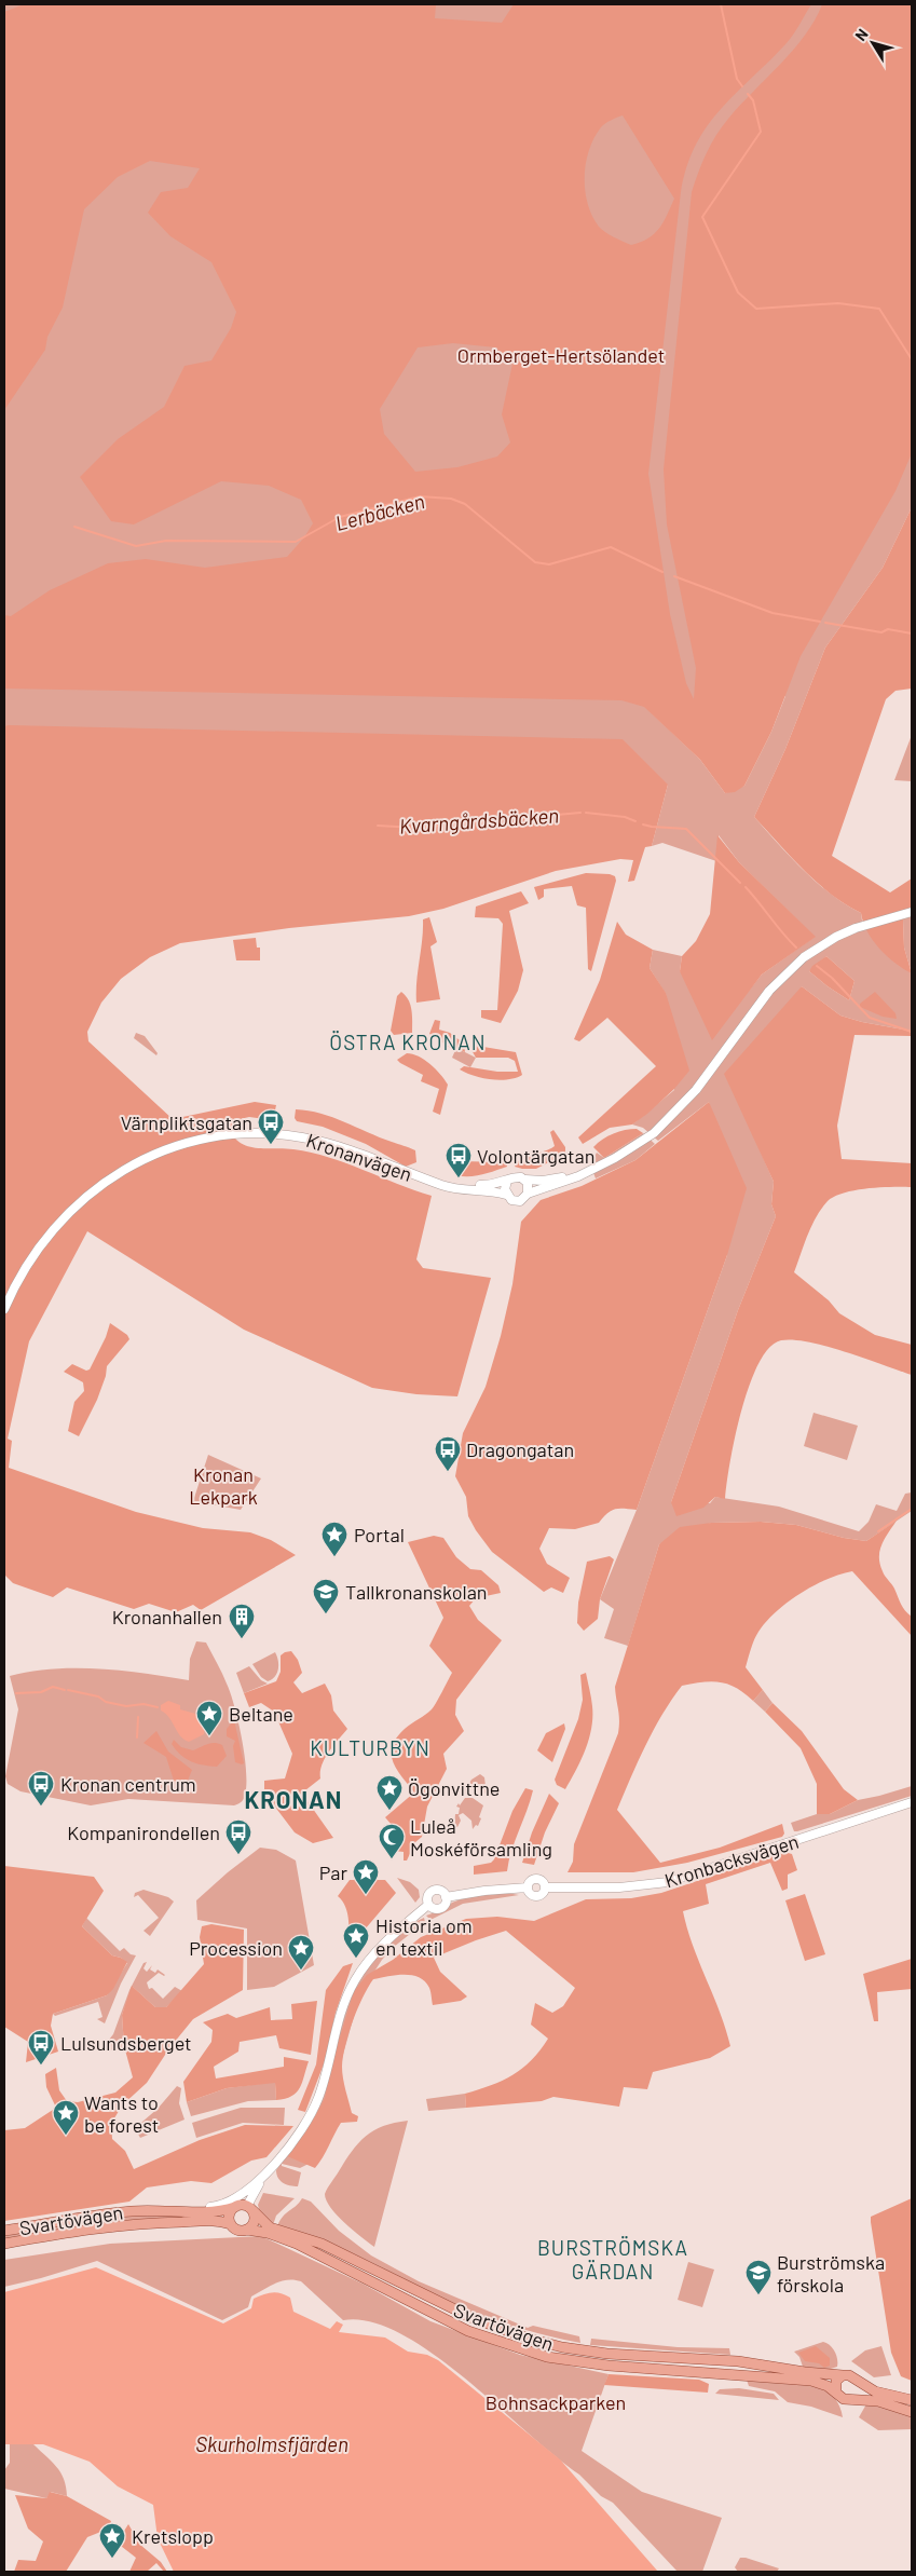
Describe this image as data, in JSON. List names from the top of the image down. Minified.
{"streets":{"main road":["Svartövägen"],"street":["Kronanvägen","Kronbacksvägen"]},"districts":["ÖSTRA KRONAN","KULTURBYN","KRONAN","BURSTRÖMSKA GÄRDAN"],"water":["Lerbäcken","Kvarngårdsbäcken","Skurholmsfjärden"],"parks":["Ormberget-Hertsölandet","Kronan Lekpark","Bohnsackparken"],"places":{"bus stop":["Värnpliktsgatan","Volontärgatan","Dragongatan","Kronan centrum","Kompanirondellen","Lulsundsberget"],"place":["Portal","Beltane","Ögonvittne","Par","Historia om en textil","Procession","Wants to be forest","Kretslopp"],"school or university":["Tallkronanskolan","Burströmska förskola"],"building":["Kronanhallen"],"mosque":["Luleå Moskéförsamling"]},"north":"top left"}
